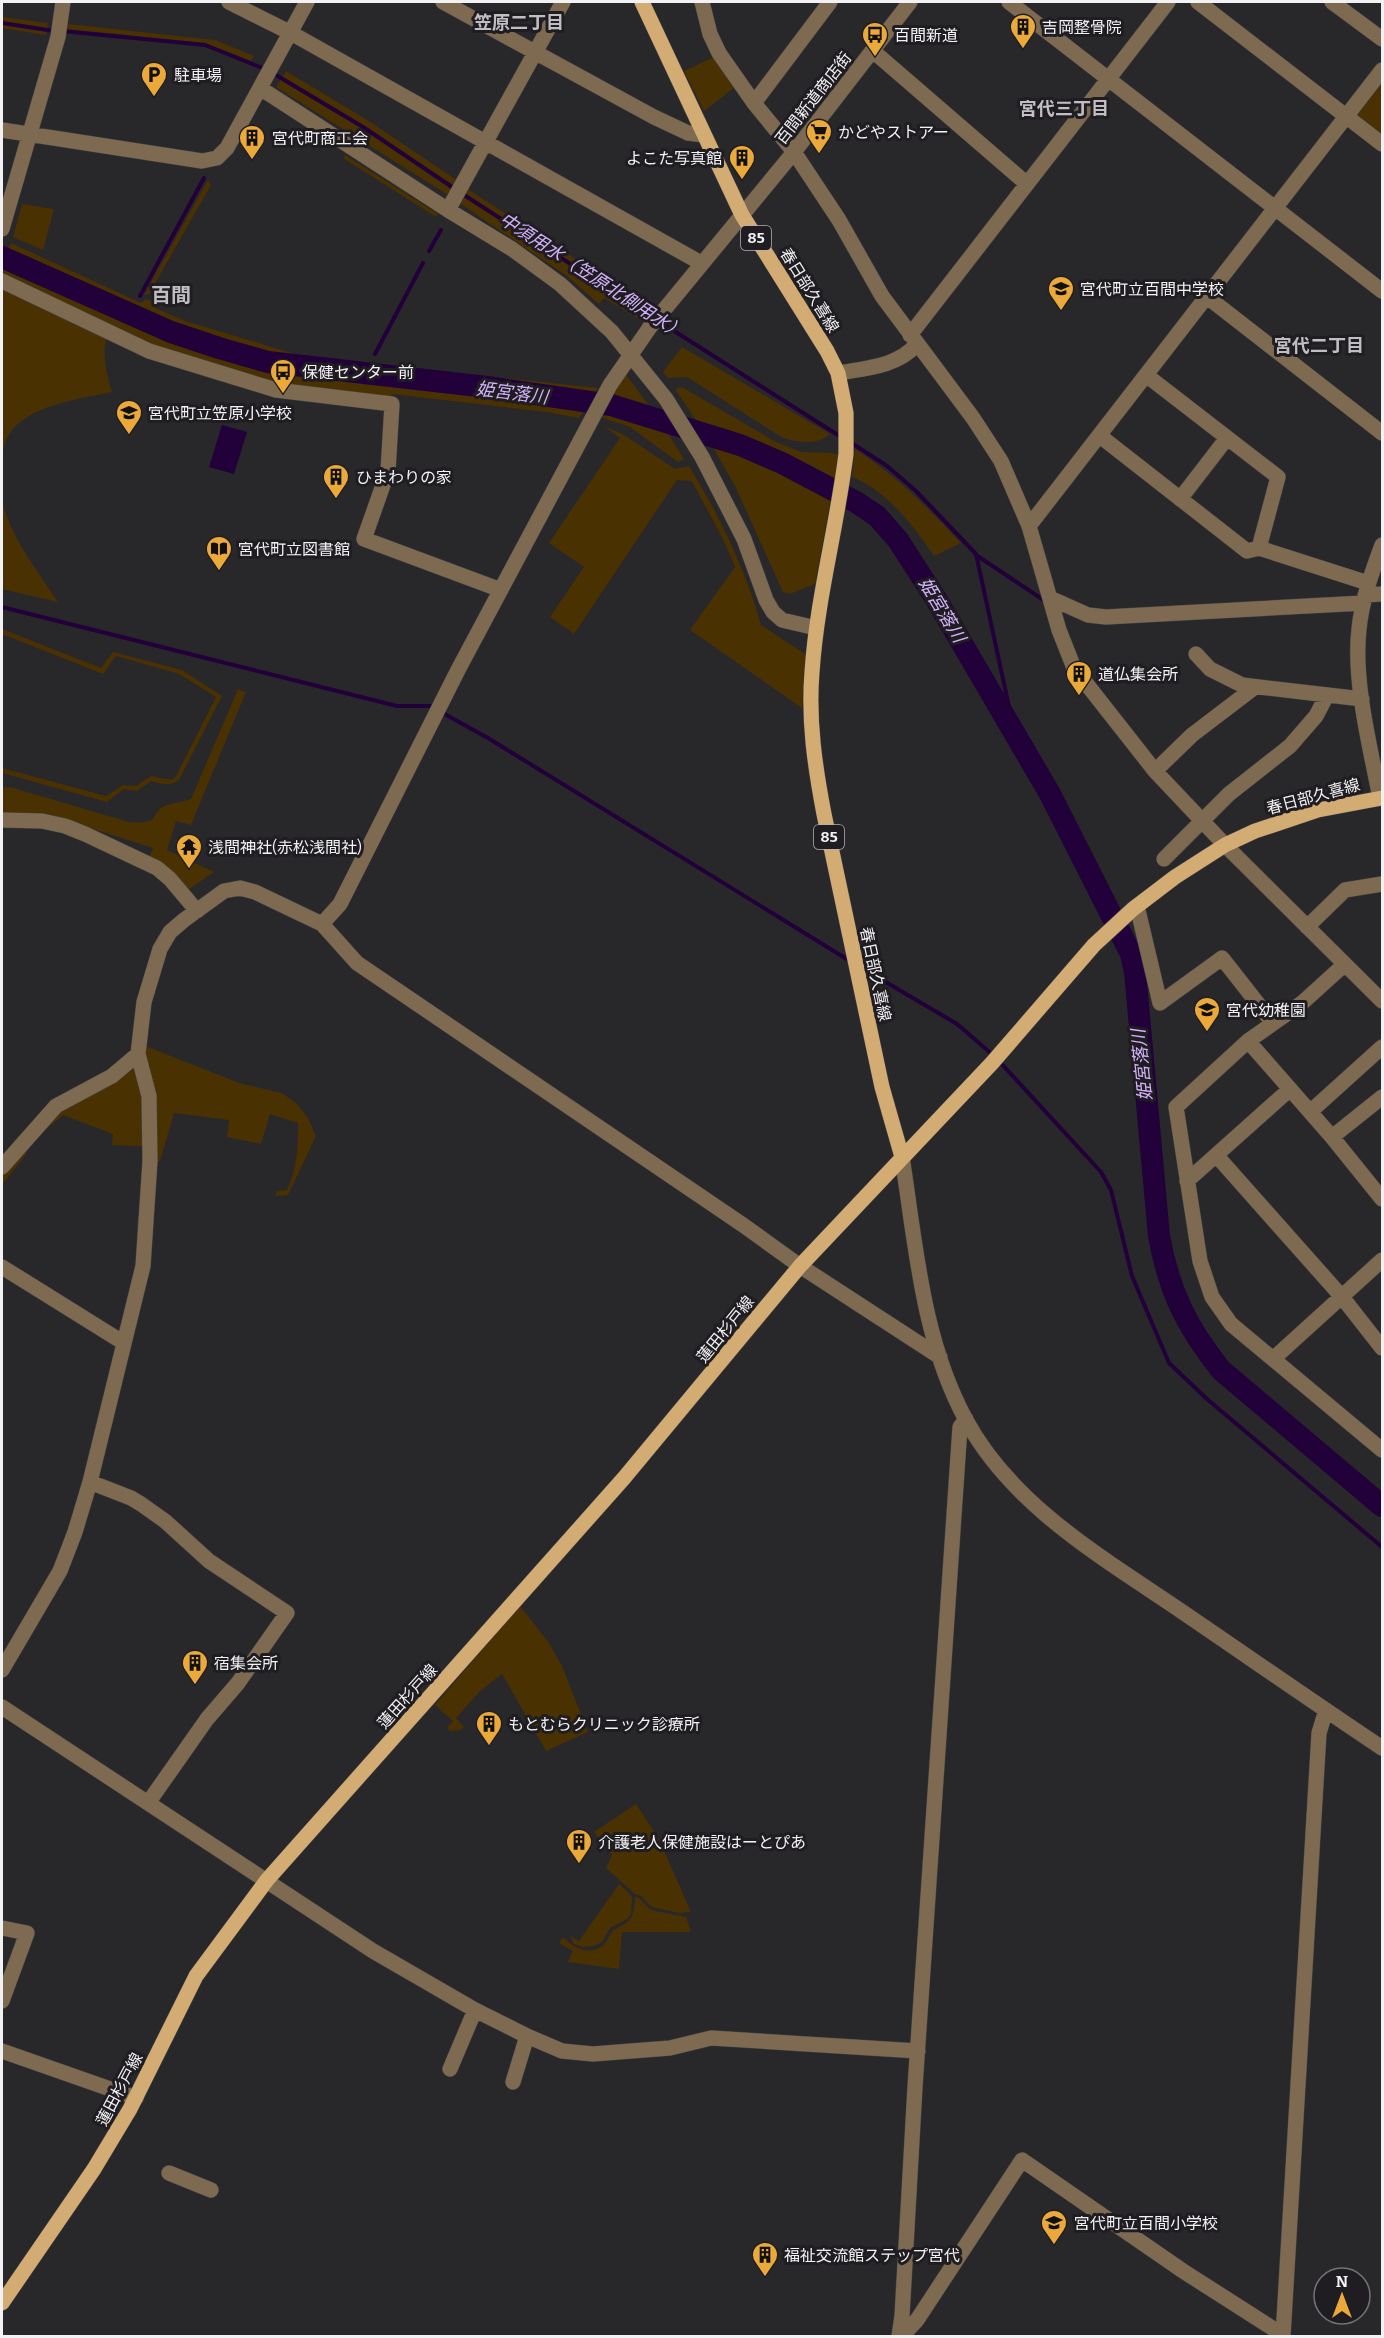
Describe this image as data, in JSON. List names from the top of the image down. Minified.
{"streets":{"main road":["85","春日部久喜線","蓮田杉戸線"],"street":["百間新道商店街"]},"crossings":[["百間新道商店街","春日部久喜線"],["春日部久喜線","蓮田杉戸線"]],"districts":["笠原二丁目","宮代三丁目","百間","宮代二丁目"],"water":["中須用水（笠原北側用水）","姫宮落川"],"places":{"building":["吉岡整骨院","宮代町商工会","よこた写真館","ひまわりの家","道仏集会所","宿集会所","もとむらクリニック診療所","介護老人保健施設はーとぴあ","福祉交流館ステップ宮代"],"bus stop":["百間新道","保健センター前"],"parking":["駐車場"],"supermarket":["かどやストアー"],"school or university":["宮代町立百間中学校","宮代町立笠原小学校","宮代幼稚園","宮代町立百間小学校"],"library":["宮代町立図書館"],"temple":["浅間神社(赤松浅間社)"]},"north":"top"}
